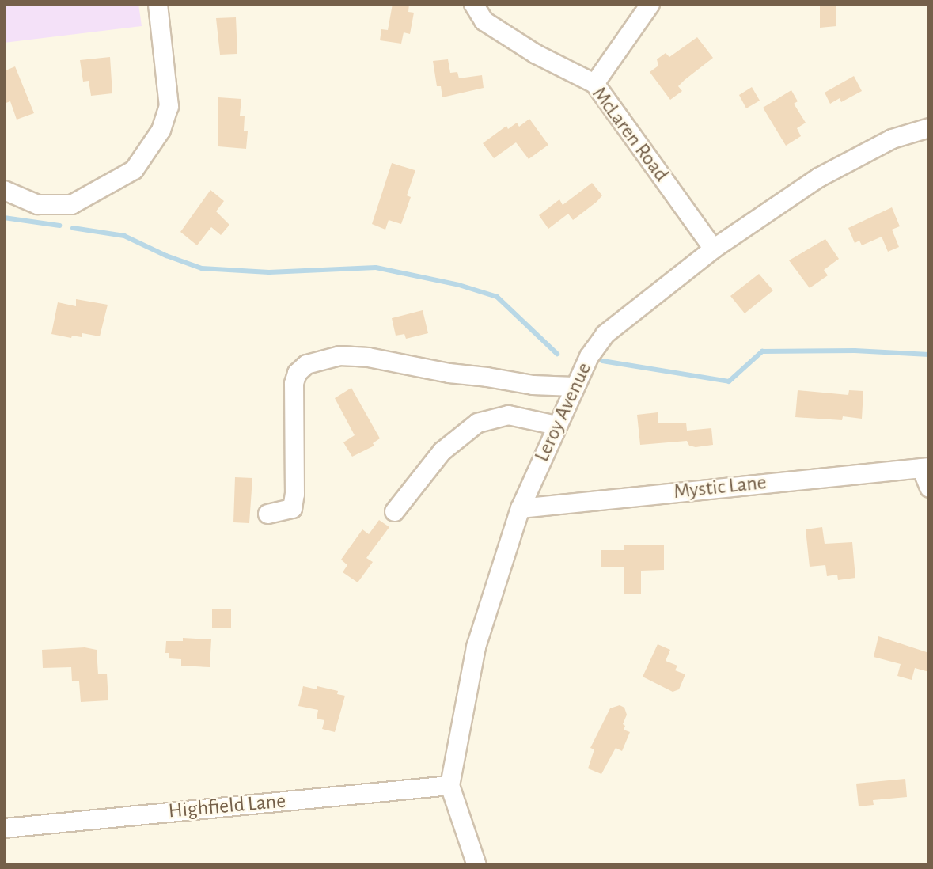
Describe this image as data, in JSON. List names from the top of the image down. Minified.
{"streets":{"street":["McLaren Road","Leroy Avenue","Mystic Lane","Highfield Lane"]},"crossings":[["McLaren Road","Leroy Avenue"],["Leroy Avenue","Mystic Lane"],["Leroy Avenue","Highfield Lane"]]}
